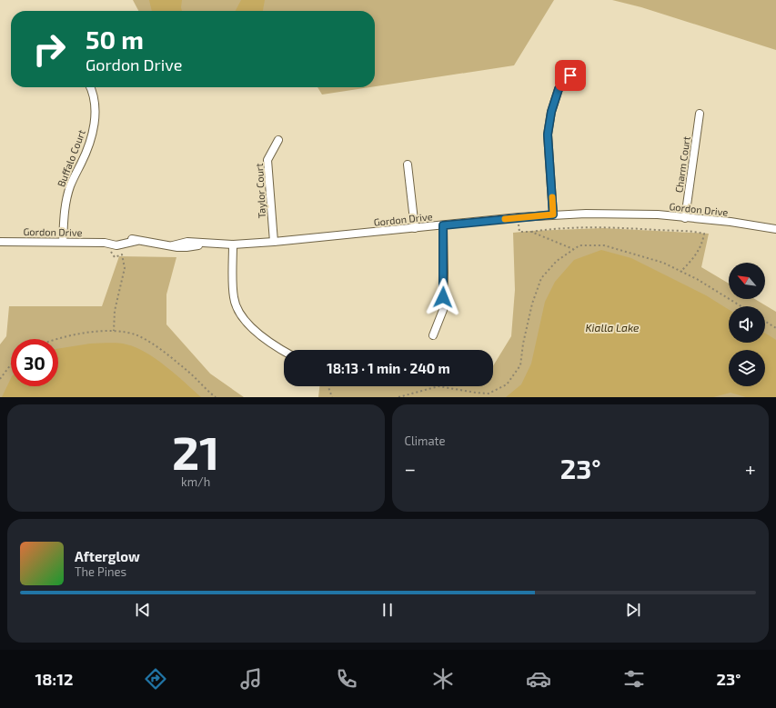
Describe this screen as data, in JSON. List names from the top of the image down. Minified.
{"streets":{"street":["Buffalo Court","Charm Court","Taylor Court","Gordon Drive"]},"crossings":[["Buffalo Court","Gordon Drive"],["Charm Court","Gordon Drive"],["Taylor Court","Gordon Drive"]],"water":["Kialla Lake"],"north":"top left","page":{"turn":["50 m","Gordon Drive"],"limit":"30","trip":"18:13 · 1 min · 240 m","tile":[["21","km/h"],"Climate"],"heat":["−","23°","+"],"song":["Afterglow","The Pines"],"tabs":["18:12","23°"]}}
